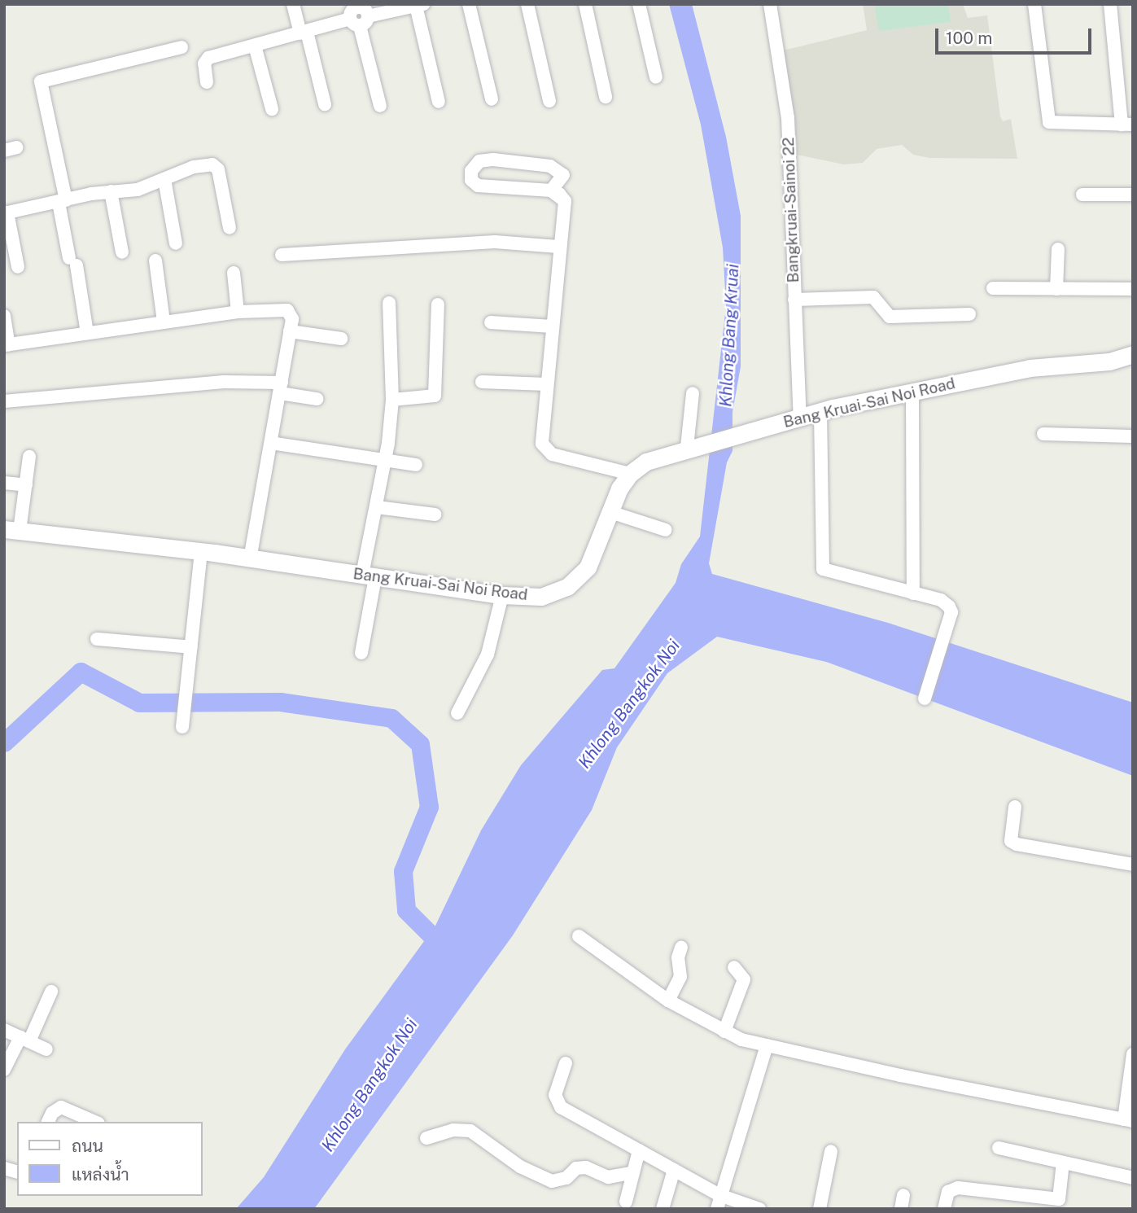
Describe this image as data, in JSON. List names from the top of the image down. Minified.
{"streets":{"main road":["Bang Kruai-Sai Noi Road"],"street":["Bangkruai-Sainoi 22"]},"crossings":[["Bangkruai-Sainoi 22","Bang Kruai-Sai Noi Road"]],"water":["Khlong Bang Kruai","Khlong Bangkok Noi"],"legend":["ถนน","แหล่งน้ำ"],"scale_bar":"100 m"}
